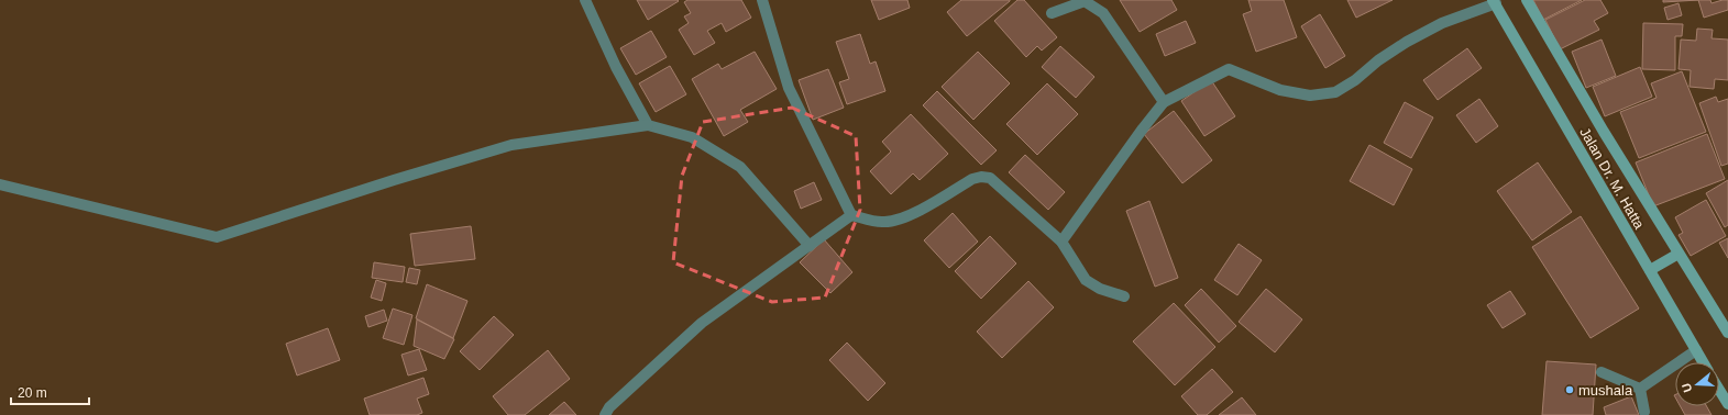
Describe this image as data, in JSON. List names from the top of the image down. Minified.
{"streets":{"main road":["Jalan Dr. M. Hatta"]},"places":["mushala"],"scale_bar":"20 m","north":"left"}
